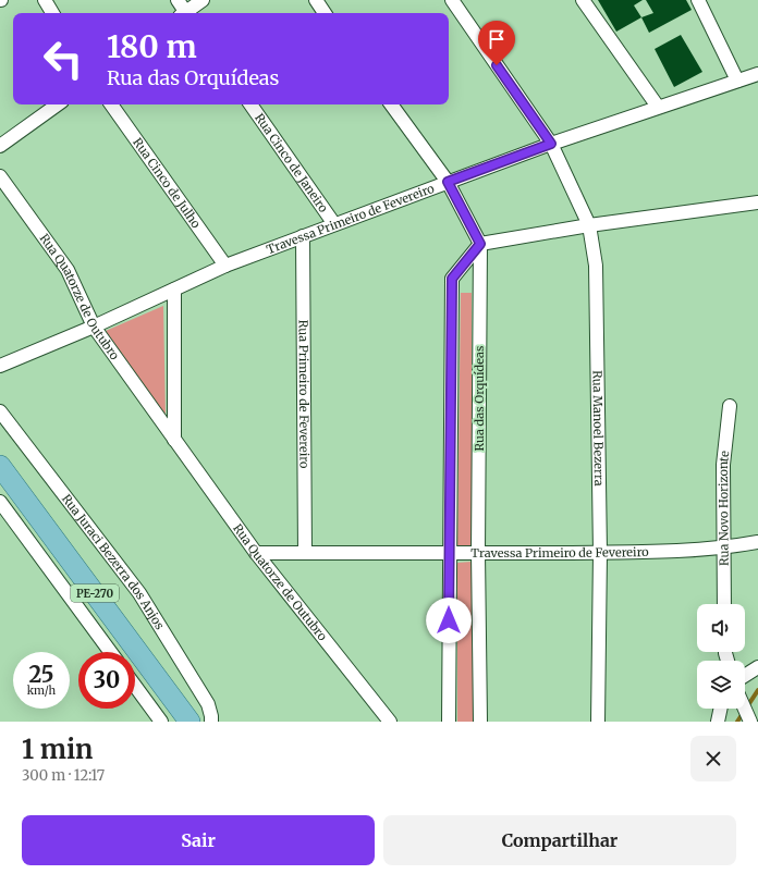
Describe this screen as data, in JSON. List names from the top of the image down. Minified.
{"streets":{"main road":["PE-270"],"street":["Rua Cinco de Janeiro","Rua Cinco de Julho","Travessa Primeiro de Fevereiro","Rua Quatorze de Outubro","Rua Primeiro de Fevereiro","Rua das Orquídeas","Rua Manoel Bezerra","Rua Novo Horizonte","Rua Juraci Bezerra dos Anjos"]},"crossings":[["Rua Cinco de Janeiro","Travessa Primeiro de Fevereiro"],["Rua Cinco de Julho","Travessa Primeiro de Fevereiro"],["Travessa Primeiro de Fevereiro","Rua Quatorze de Outubro"],["Travessa Primeiro de Fevereiro","Rua Primeiro de Fevereiro"],["Travessa Primeiro de Fevereiro","Rua das Orquídeas"],["Travessa Primeiro de Fevereiro","Rua Manoel Bezerra"],["Travessa Primeiro de Fevereiro","Rua Novo Horizonte"]],"page":{"turn":["180 m","Rua das Orquídeas"],"speed":"25 km/h","limit":"30","heading":["1 min","300 m · 12:17"],"buttons":["Sair","Compartilhar"]}}
